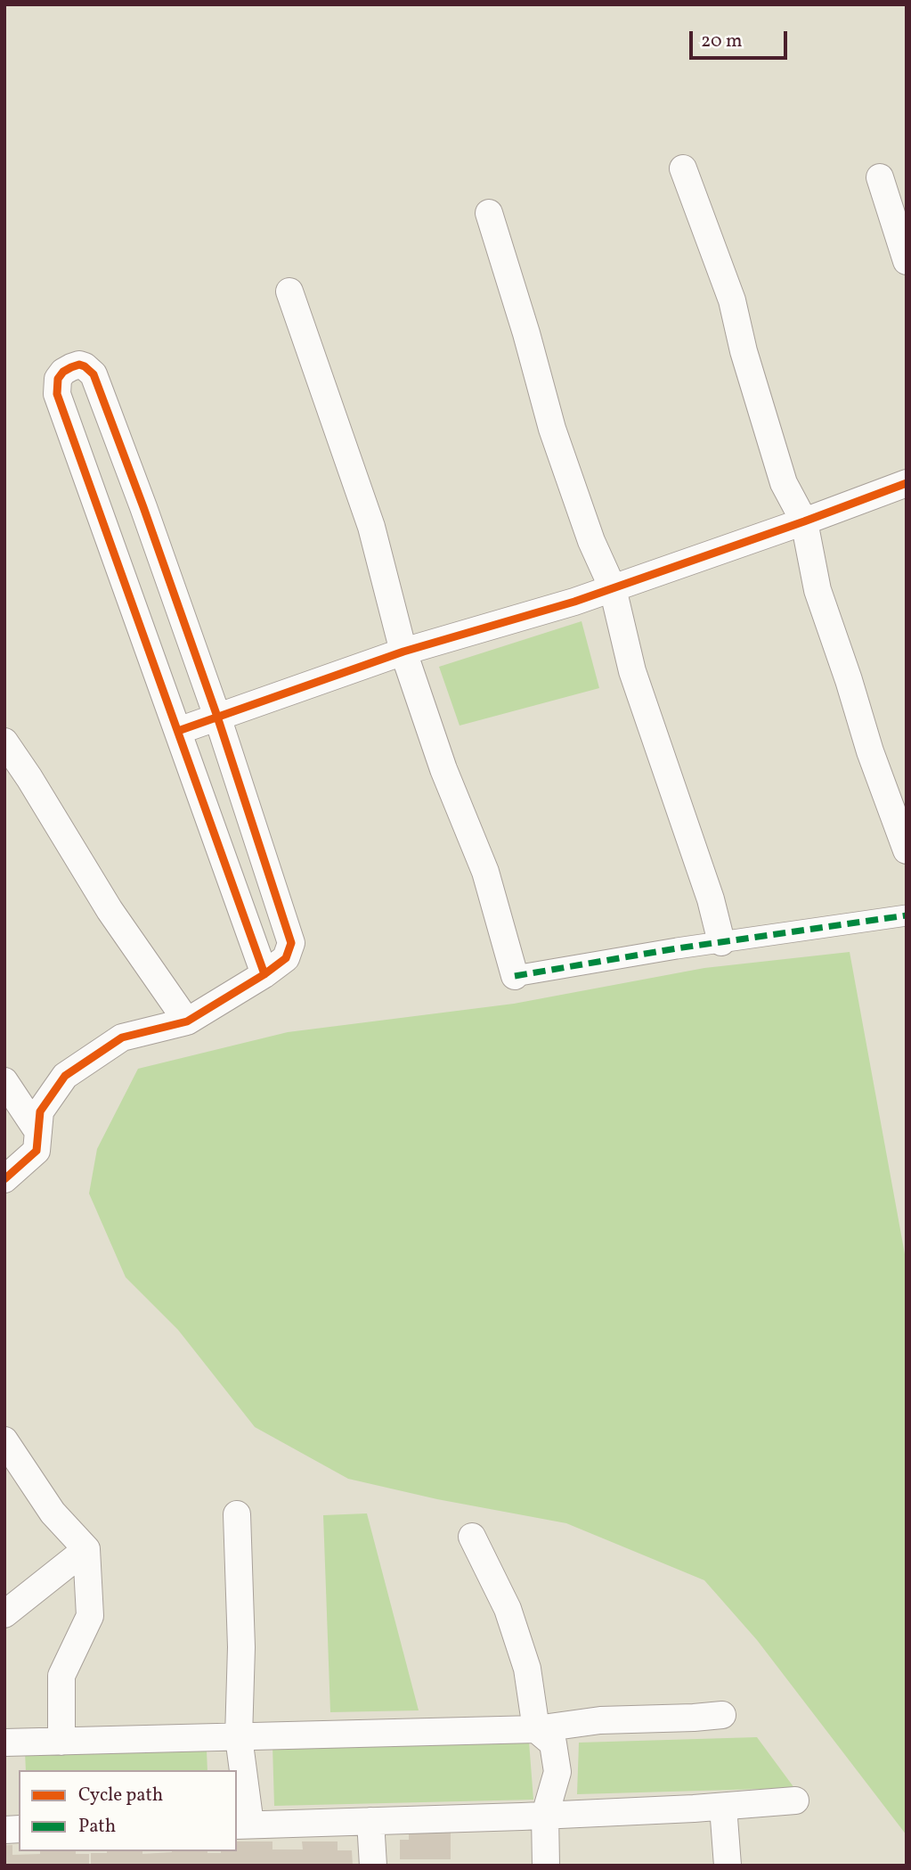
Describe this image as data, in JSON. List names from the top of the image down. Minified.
{"legend":["Cycle path","Path"],"scale_bar":"20 m"}
